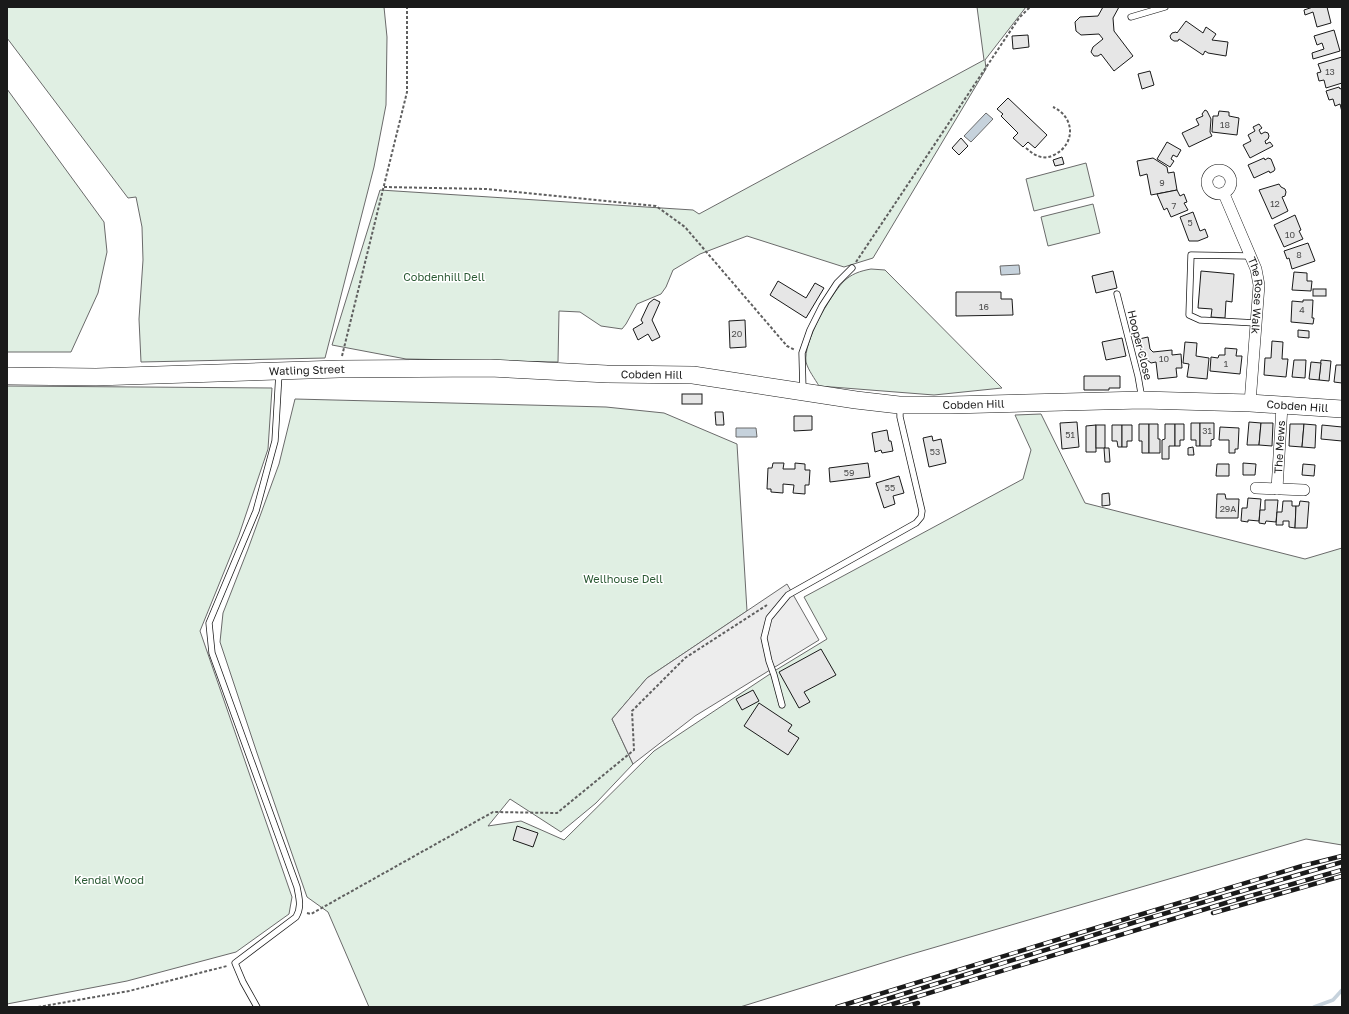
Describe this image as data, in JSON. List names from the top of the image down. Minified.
{"streets":{"main road":["Watling Street","Cobden Hill"],"street":["The Rose Walk","The Mews"],"lane":["Hooper Close"]},"crossings":[["The Rose Walk","Cobden Hill"],["Hooper Close","Cobden Hill"],["Watling Street","Cobden Hill"],["Cobden Hill","The Mews"]],"parks":["Cobdenhill Dell","Wellhouse Dell","Kendal Wood"],"house_numbers":["13","18","9","12","7","5","10","8","16","4","20","10","1","31","51","53","59","55","29A"]}
